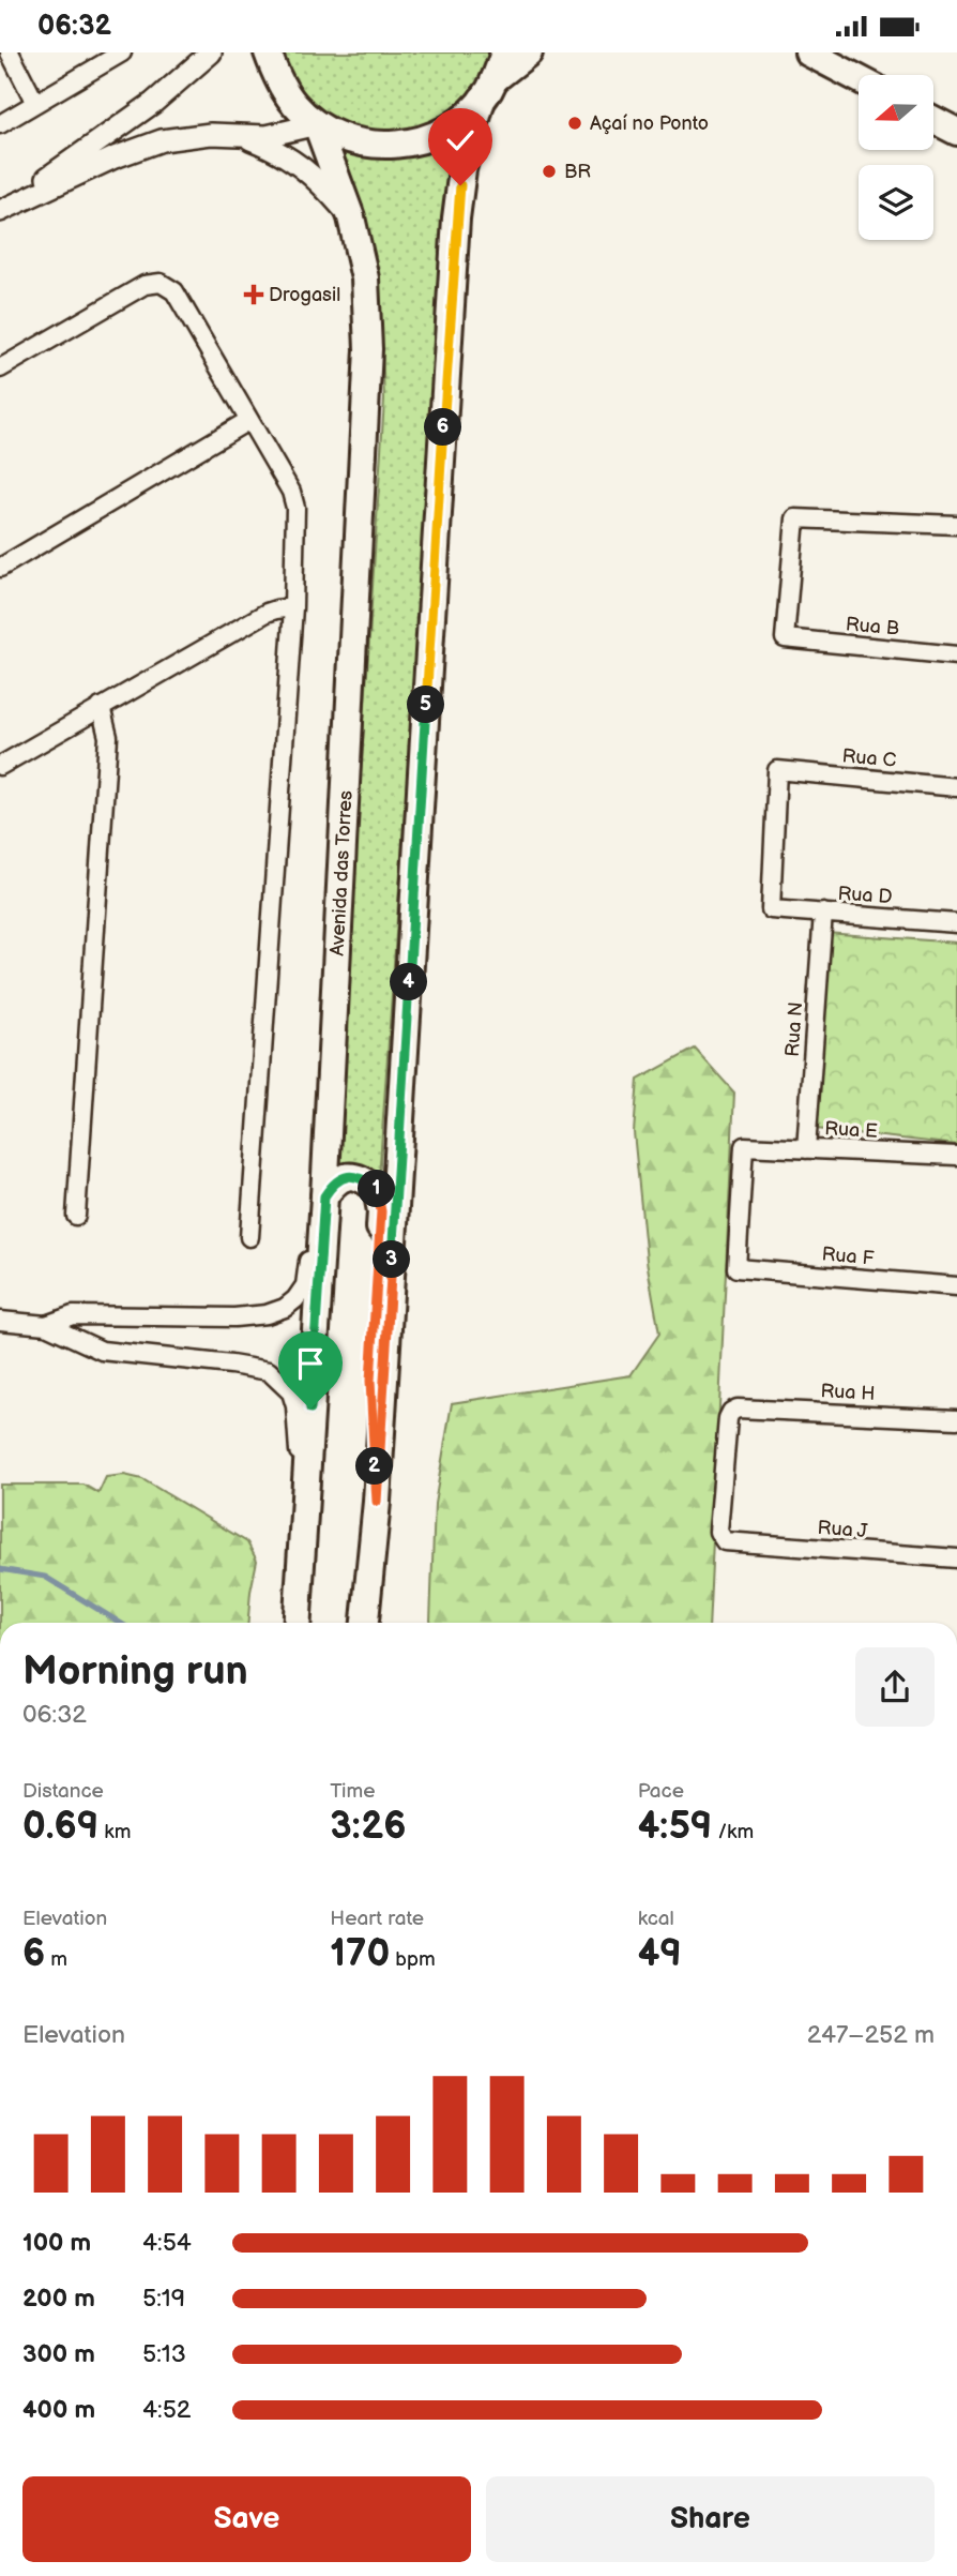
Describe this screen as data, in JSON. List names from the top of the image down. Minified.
{"streets":{"main road":["Avenida das Torres"],"street":["Rua B","Rua C","Rua D","Rua N","Rua E","Rua F","Rua H","Rua J"]},"crossings":[["Rua C","Rua D"],["Rua D","Rua N"],["Rua N","Rua E"],["Rua E","Rua F"],["Rua H","Rua J"]],"places":{"other":["Açaí no Ponto","BR"],"health":["Drogasil"]},"north":"left","page":{"status":"06:32","pins":["6","5","4","1","3","2"],"heading":["Morning run","06:32"],"stats":[["Distance","0.69 km"],["Time","3:26"],["Pace","4:59 /km"],["Elevation","6 m"],["Heart rate","170 bpm"],["kcal","49"]],"chart":["Elevation","247–252 m"],"list":[{"name":"100 m","note":"4:54"},{"name":"200 m","note":"5:19"},{"name":"300 m","note":"5:13"},{"name":"400 m","note":"4:52"}],"buttons":["Save","Share"]}}
